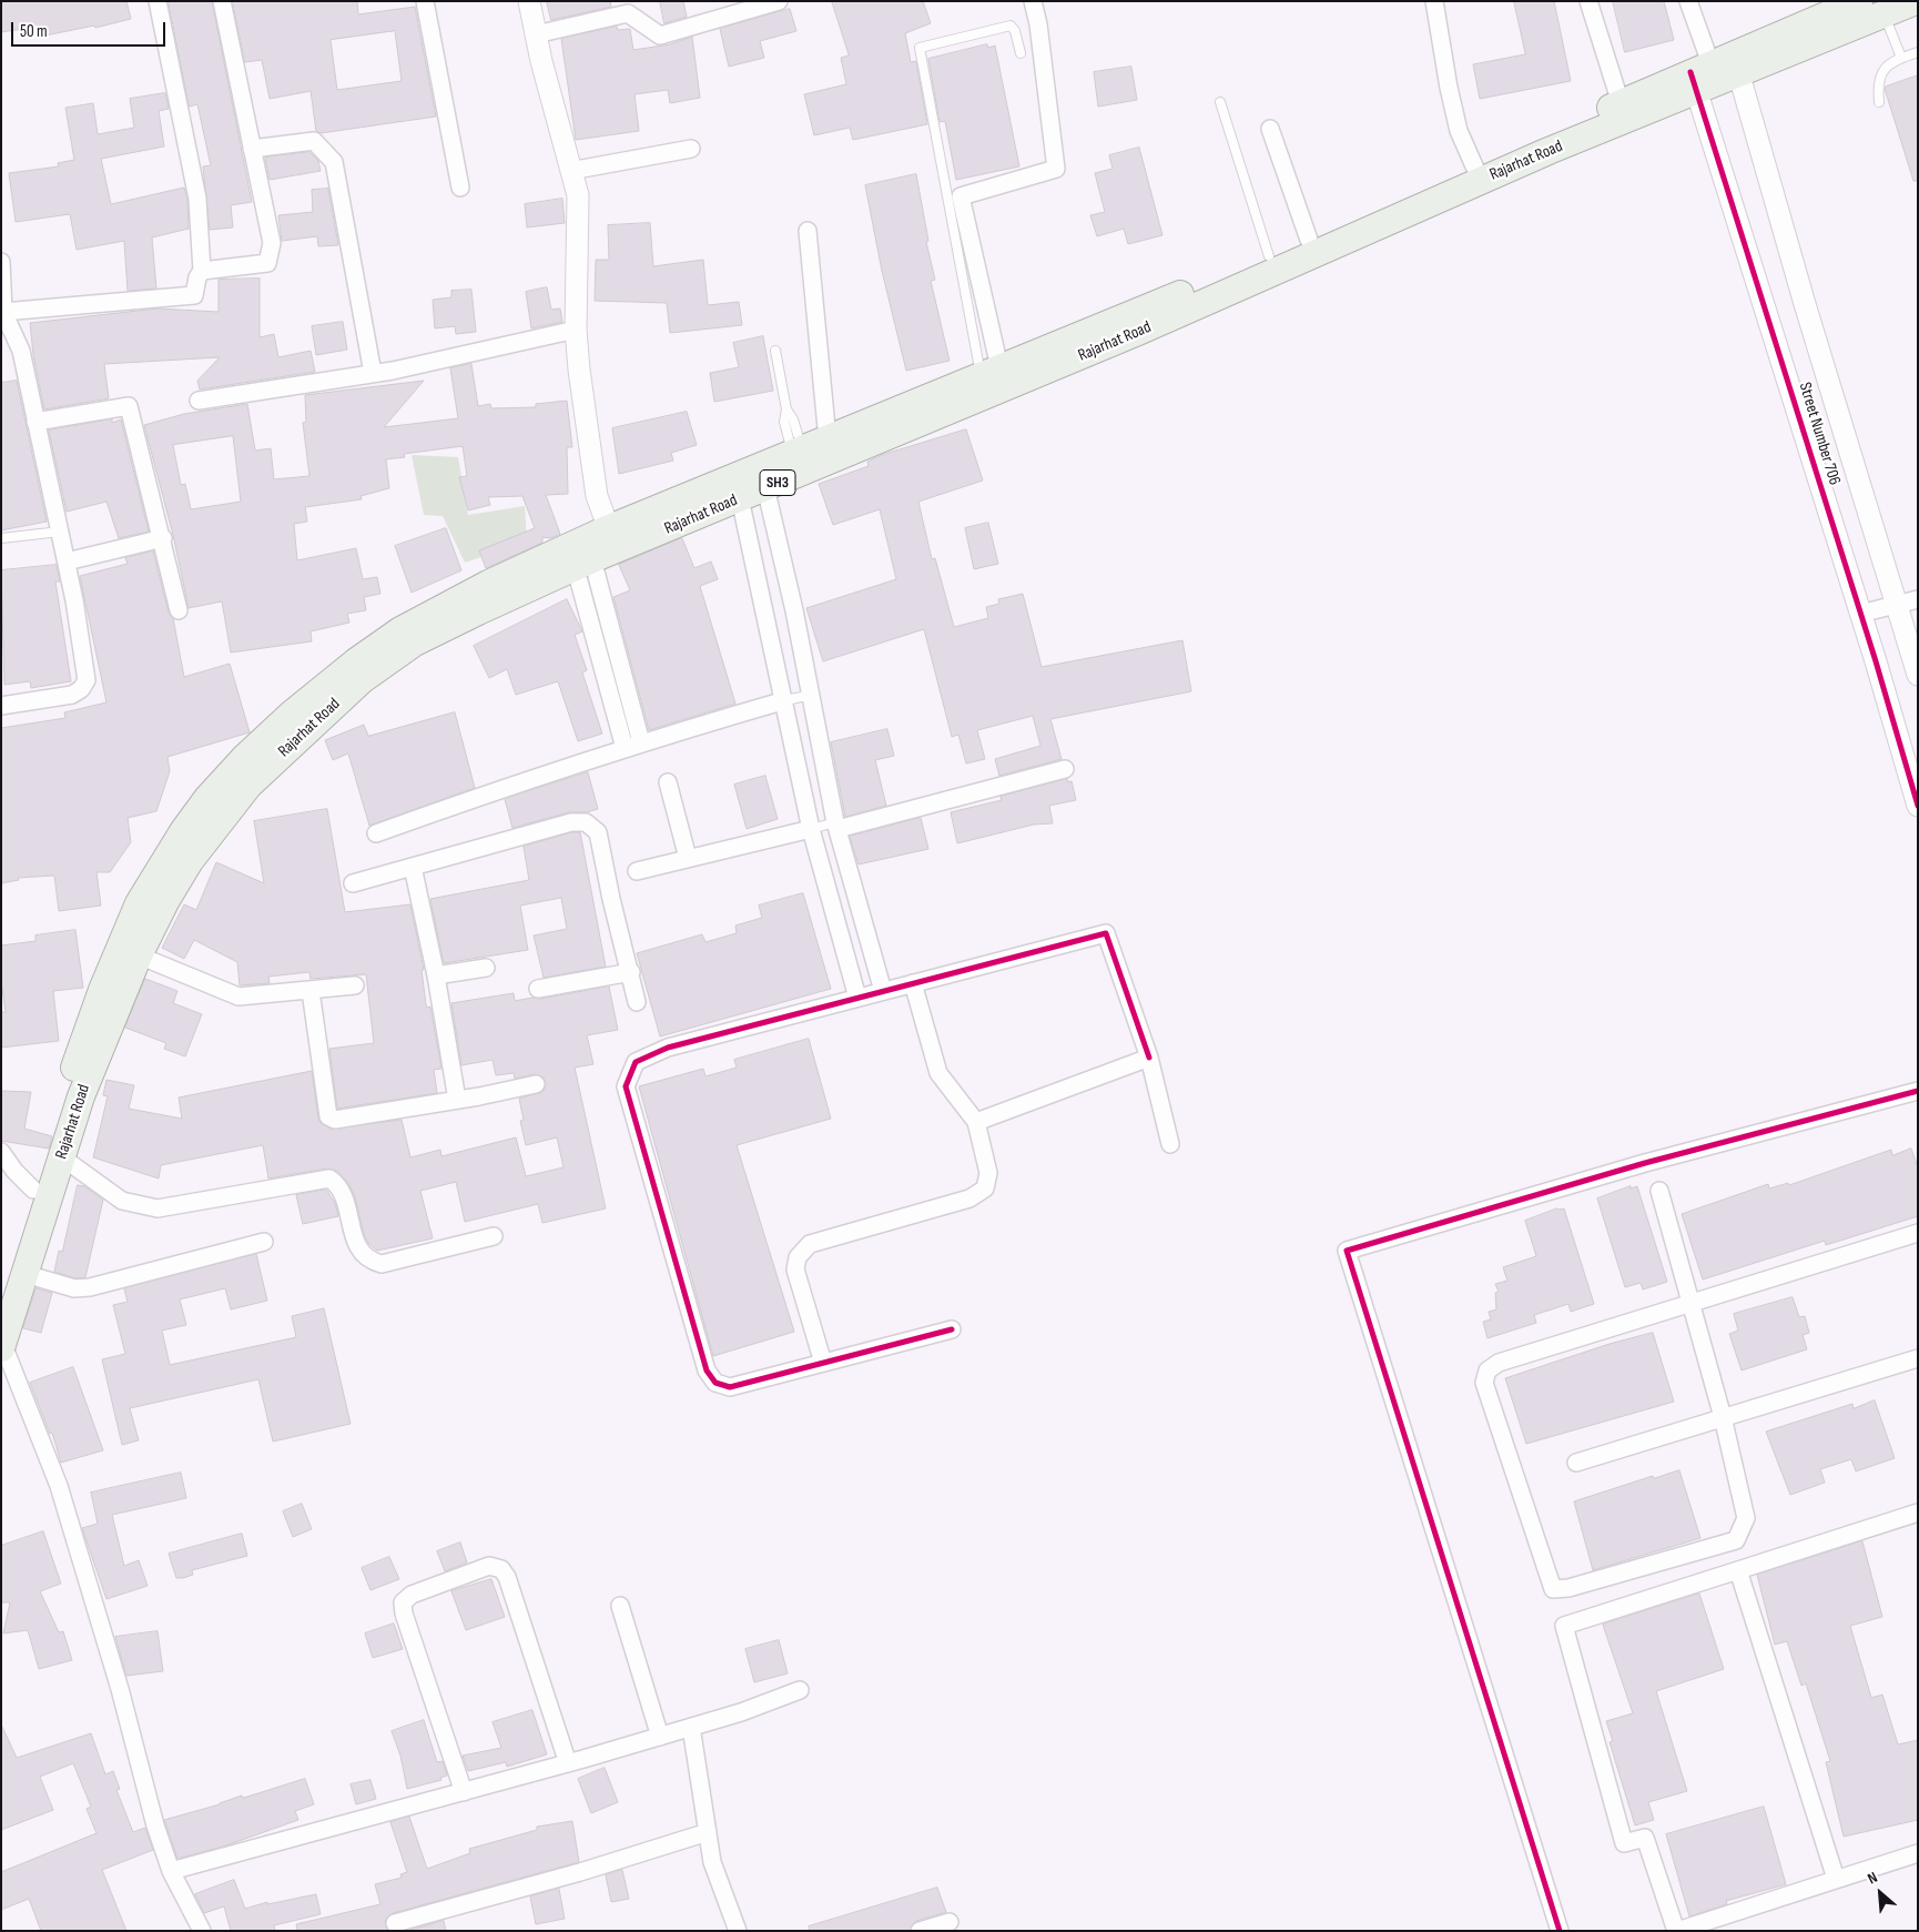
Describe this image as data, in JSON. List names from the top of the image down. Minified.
{"streets":{"main road":["Rajarhat Road","SH3"],"street":["Street Number 706"]},"crossings":[["Rajarhat Road","Street Number 706"]],"scale_bar":"50 m","north":"top left"}
